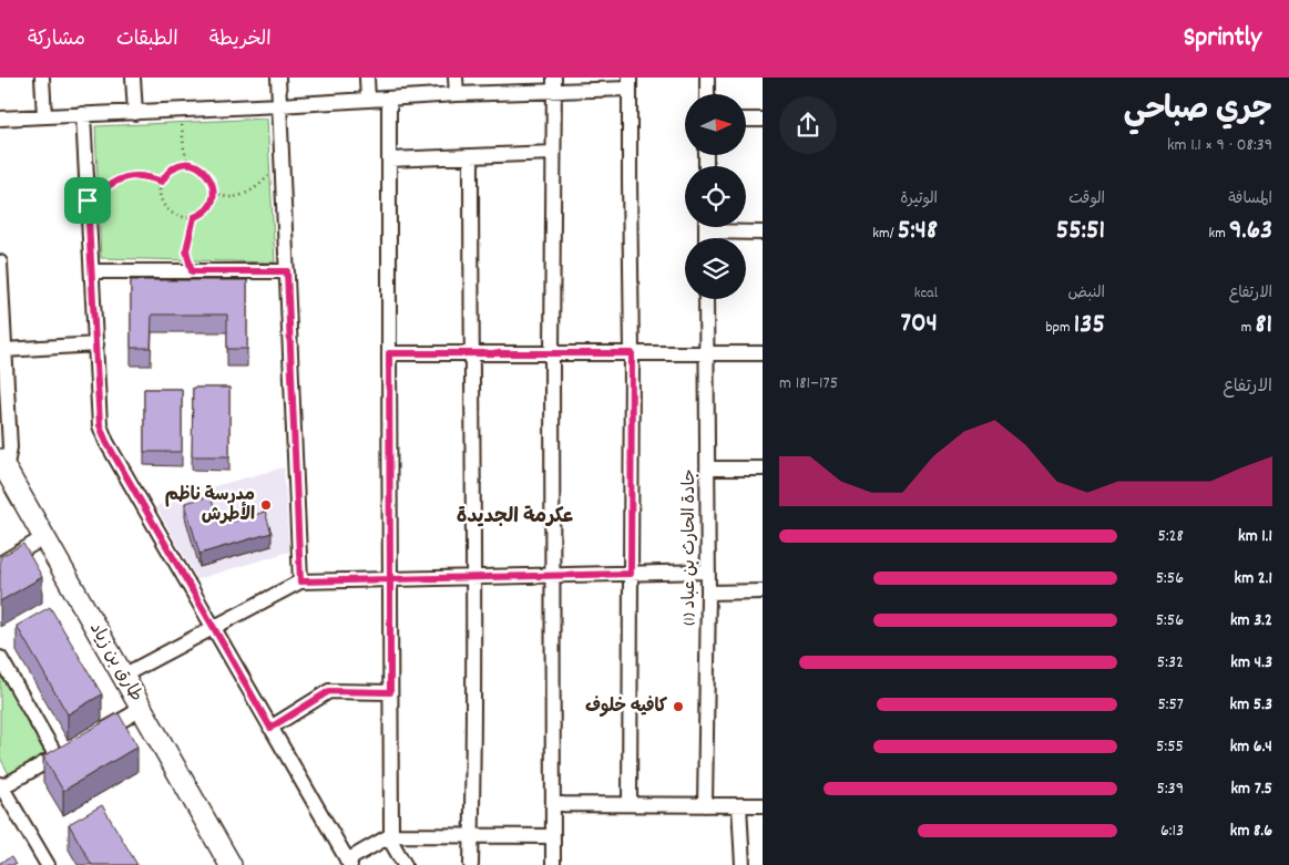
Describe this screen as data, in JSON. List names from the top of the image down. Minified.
{"streets":{"main road":["طارق بن زياد"],"street":["جادة الحارث بن عباد (1)"]},"districts":["عكرمة الجديدة"],"places":["مدرسة ناظم الأطرش","كافيه خلوف"],"north":"right","page":{"header":"Sprintly","nav":["الخريطة","الطبقات","مشاركة"],"heading":["جري صباحي","08:39 · 9 × 1.1 km"],"stats":[["المسافة","9.63 km"],["الوقت","55:51"],["الوتيرة","5:48 /km"],["الارتفاع","81 m"],["النبض","135 bpm"],["kcal","704"]],"chart":["الارتفاع","175–181 m"],"list":[{"name":"1.1 km","note":"5:28"},{"name":"2.1 km","note":"5:56"},{"name":"3.2 km","note":"5:56"},{"name":"4.3 km","note":"5:32"},{"name":"5.3 km","note":"5:57"},{"name":"6.4 km","note":"5:55"},{"name":"7.5 km","note":"5:39"},{"name":"8.6 km","note":"6:13"}]}}
